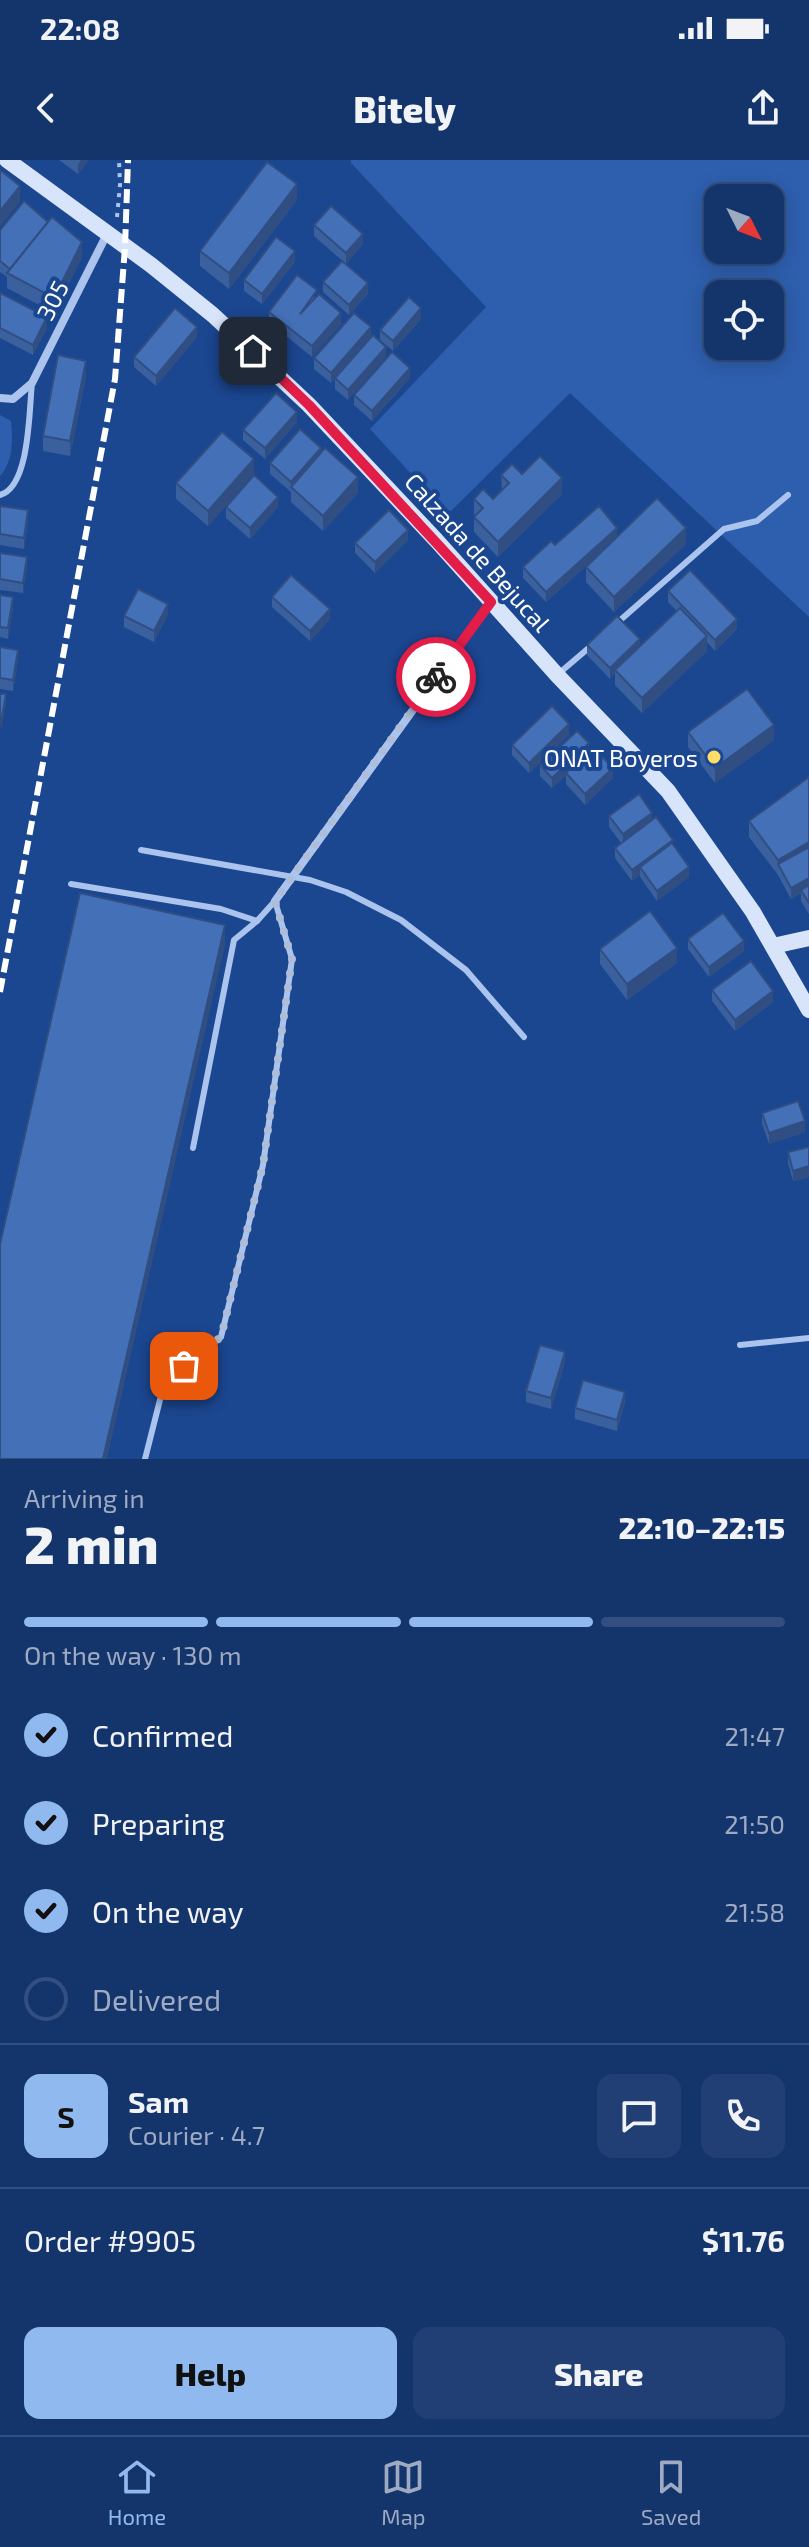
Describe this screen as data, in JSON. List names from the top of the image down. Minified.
{"streets":{"main road":["Calzada de Bejucal"],"street":["305"]},"crossings":[["305","Calzada de Bejucal"]],"places":["ONAT Boyeros"],"north":"bottom right","page":{"status":"22:08","header":"Bitely","heading":["2 min","Arriving in","22:10–22:15"],"panel":["Sam","Courier · 4.7","Order #9905","$11.76"],"bar":"On the way · 130 m","list":[["Confirmed","21:47"],["Preparing","21:50"],["On the way","21:58"],"Delivered"],"round":"S","buttons":["Help","Share"],"tabs":["Home","Map","Saved"]}}
